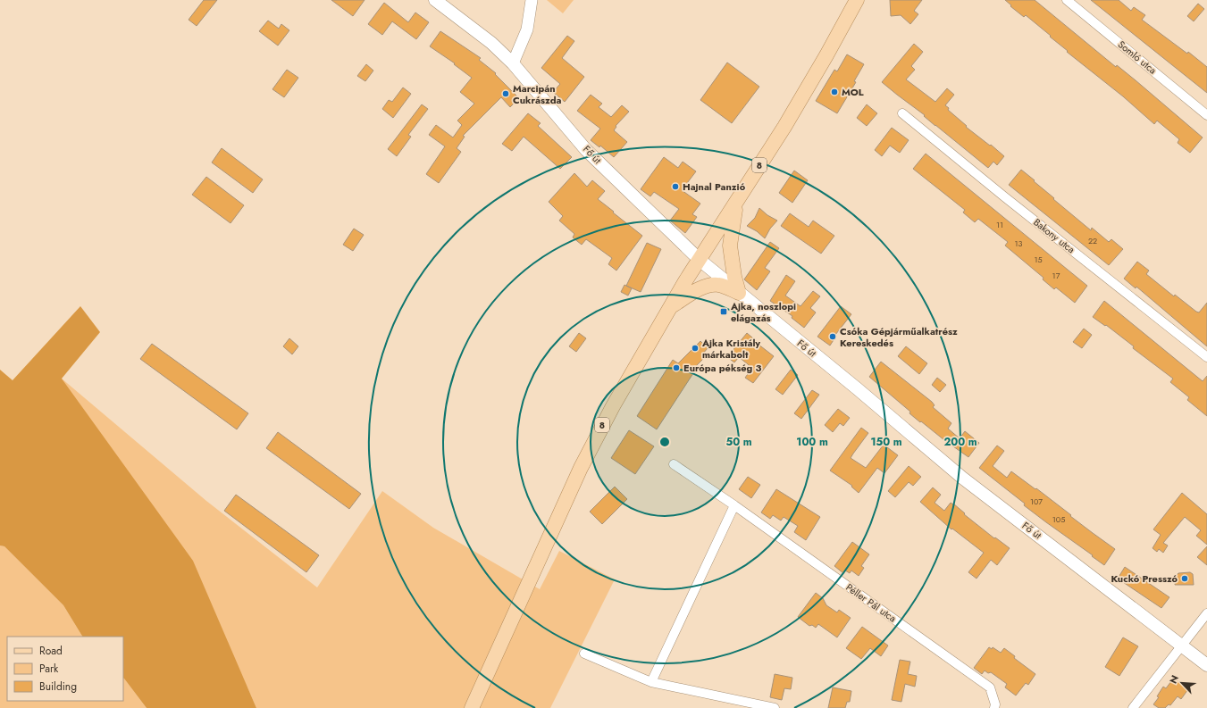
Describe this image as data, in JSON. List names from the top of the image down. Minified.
{"streets":{"main road":["Fő út","8"],"street":["Somló utca","Bakony utca","Péller Pál utca"]},"crossings":[["Fő út","8"]],"places":{"other":["MOL","Marcipán Cukrászda","Hajnal Panzió","Csóka Gépjárműalkatrész Kereskedés","Ajka Kristály márkabolt","Európa pékség 3","Kuckó Presszó"],"transit":["Ajka, noszlopi elágazás"]},"house_numbers":["11","22","13","15","17","107","105"],"legend":["Road","Park","Building"],"north":"top left","rings":["50 m","100 m","150 m","200 m"]}
